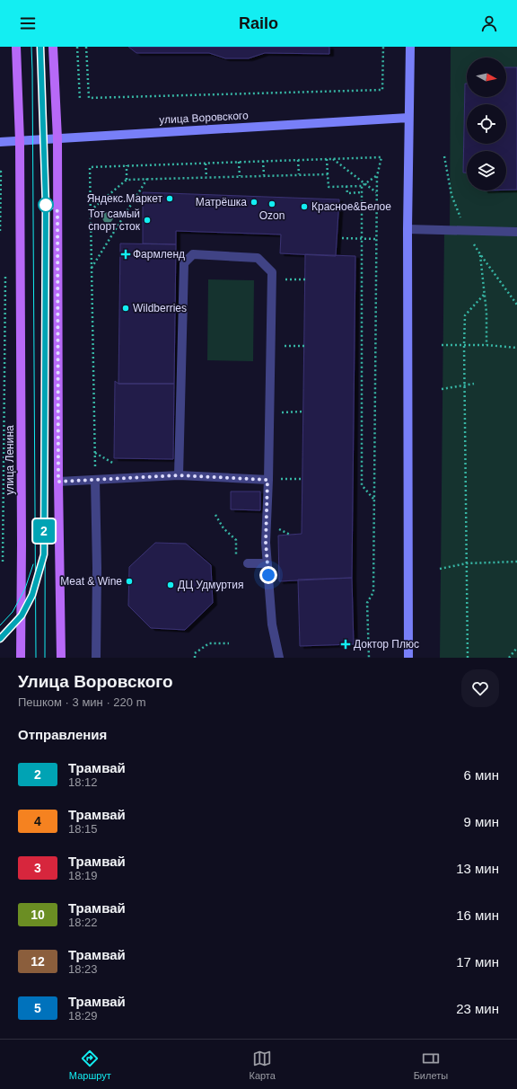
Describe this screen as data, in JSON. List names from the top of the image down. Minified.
{"streets":{"main road":["улица Воровского","улица Ленина"]},"crossings":[["улица Воровского","улица Ленина"]],"places":{"other":["Яндекс.Маркет","Матрёшка","Ozon","Красное&Белое","Тот самый спорт сток","Wildberries","Meat & Wine","ДЦ Удмуртия"],"health":["Фармленд","Доктор Плюс"]},"lines":["tram line 2"],"north":"right","page":{"header":"Railo","on_map":"2","heading":[["Улица Воровского","Пешком · 3 мин · 220 m"],"Отправления"],"list":[{"mark":"2","name":"Трамвай","note":"18:12","value":"6 мин"},{"mark":"4","name":"Трамвай","note":"18:15","value":"9 мин"},{"mark":"3","name":"Трамвай","note":"18:19","value":"13 мин"},{"mark":"10","name":"Трамвай","note":"18:22","value":"16 мин"},{"mark":"12","name":"Трамвай","note":"18:23","value":"17 мин"},{"mark":"5","name":"Трамвай","note":"18:29","value":"23 мин"}],"tabs":["Маршрут","Карта","Билеты"]}}
